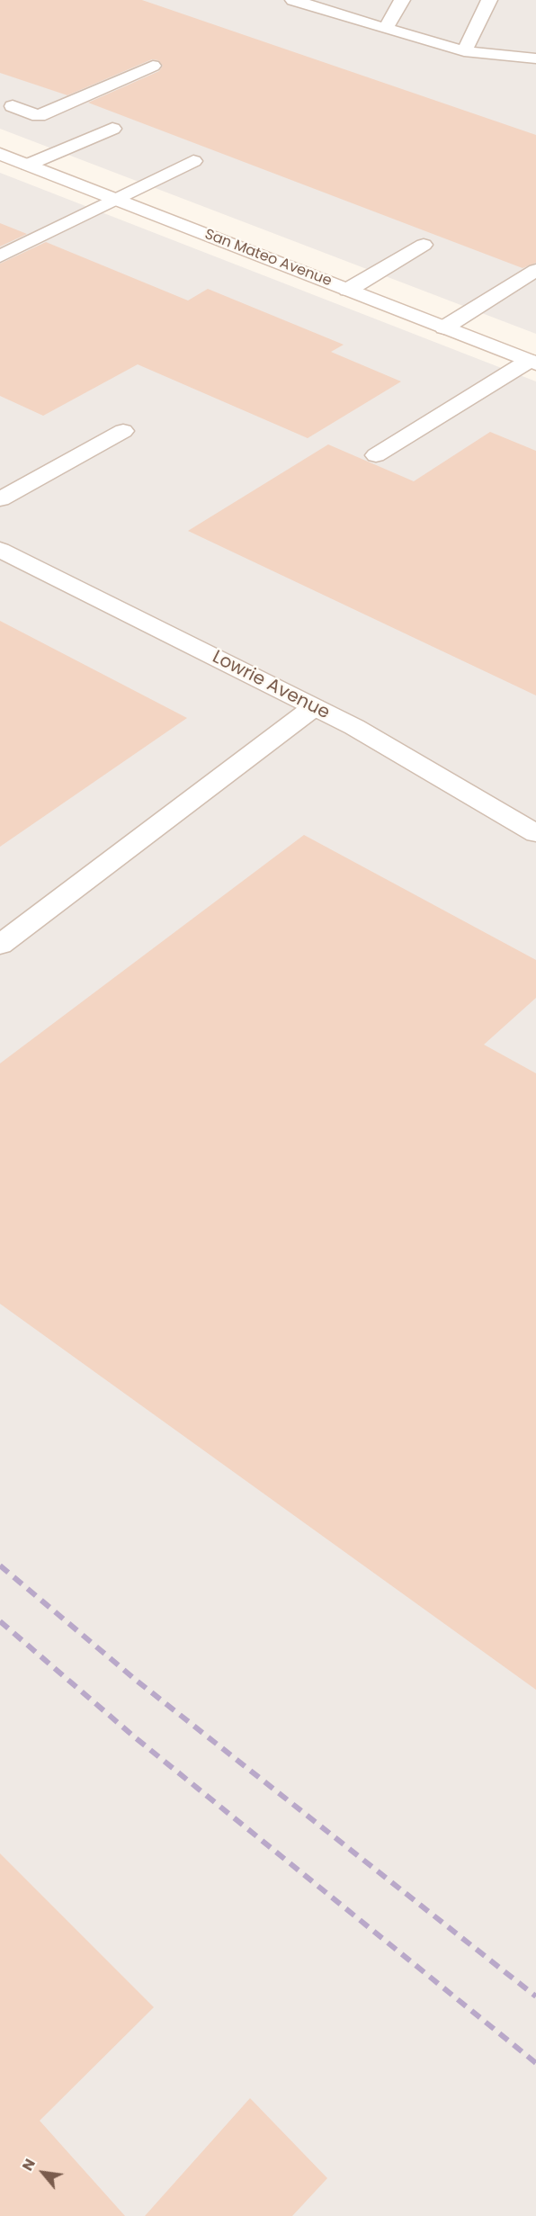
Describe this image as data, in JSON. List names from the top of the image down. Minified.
{"streets":{"main road":["San Mateo Avenue","Lowrie Avenue"]},"north":"top left"}
